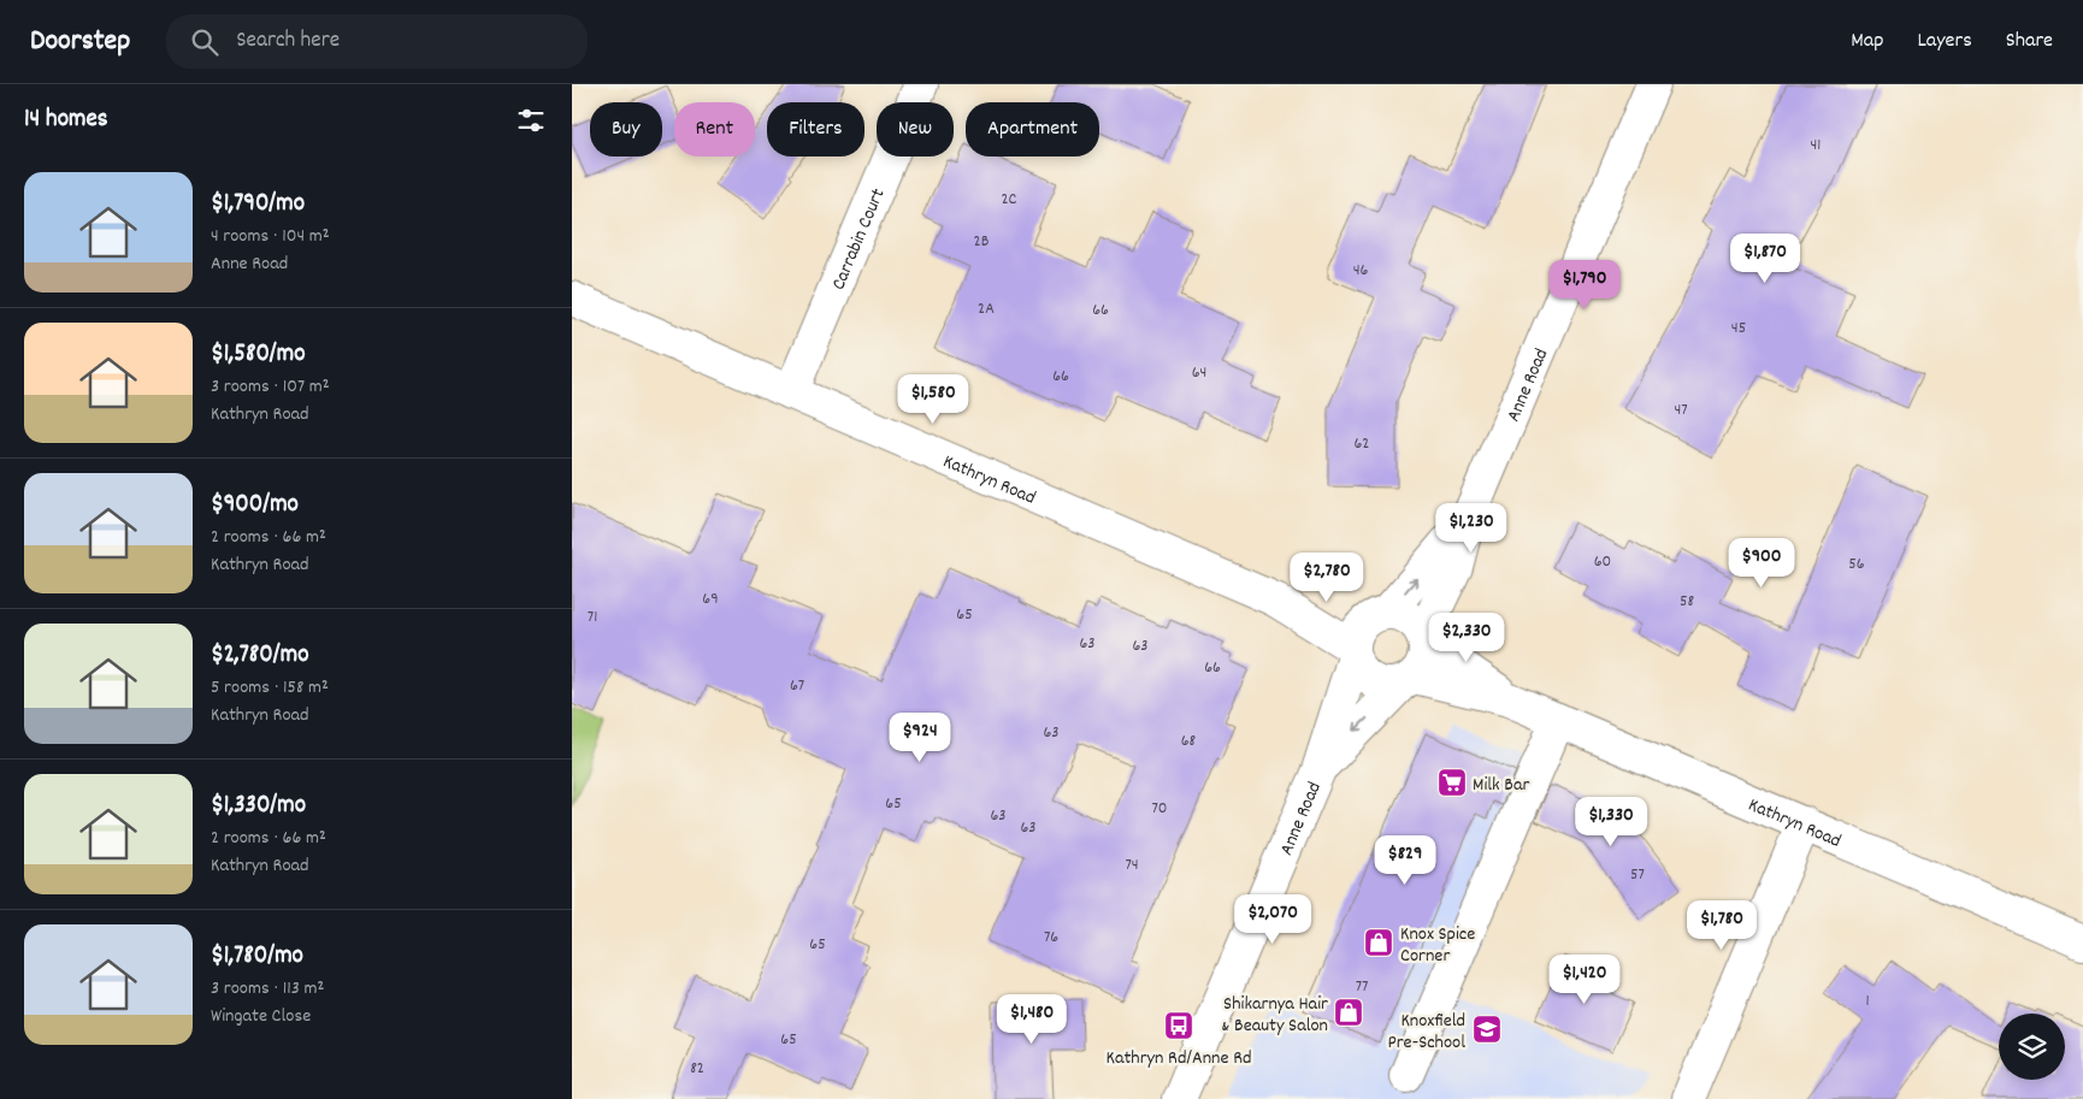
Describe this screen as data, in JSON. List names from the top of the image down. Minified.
{"streets":{"street":["Carrabin Court","Anne Road","Kathryn Road"]},"crossings":[["Carrabin Court","Kathryn Road"],["Anne Road","Kathryn Road"]],"places":{"supermarket":["Milk Bar"],"shop":["Knox Spice Corner","Shikarnya Hair & Beauty Salon"],"bus stop":["Kathryn Rd/Anne Rd"],"school or university":["Knoxfield Pre-School"]},"house_numbers":["41","2C","2B","46","2A","66","45","64","66","47","62","60","56","69","58","65","71","63","63","66","67","63","68","65","70","63","63","74","57","76","65","77","1","65","82"],"page":{"header":"Doorstep","search":"Search here","nav":["Map","Layers","Share"],"heading":"14 homes","chip":["Buy","Rent","Filters","New","Apartment"],"list":[{"name":"$1,790/mo","note":"4 rooms · 104 m² · Anne Road"},{"name":"$1,580/mo","note":"3 rooms · 107 m² · Kathryn Road"},{"name":"$900/mo","note":"2 rooms · 66 m² · Kathryn Road"},{"name":"$2,780/mo","note":"5 rooms · 158 m² · Kathryn Road"},{"name":"$1,330/mo","note":"2 rooms · 66 m² · Kathryn Road"},{"name":"$1,780/mo","note":"3 rooms · 113 m² · Wingate Close"}],"price":["$1,870","$1,790","$1,580","$1,230","$900","$2,780","$2,330","$924","$1,330","$829","$2,070","$1,780","$1,420","$1,480"]}}
